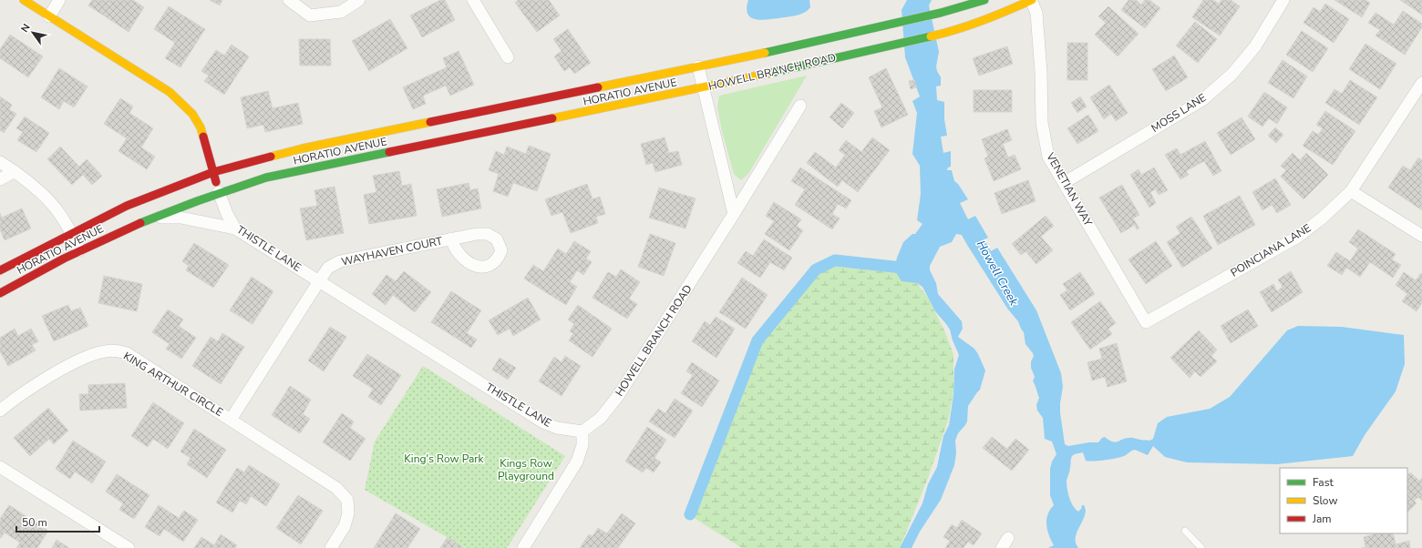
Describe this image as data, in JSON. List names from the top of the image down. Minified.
{"streets":{"main road":["HOWELL BRANCH ROAD","HORATIO AVENUE","THISTLE LANE"],"street":["MOSS LANE","VENETIAN WAY","POINCIANA LANE","WAYHAVEN COURT","KING ARTHUR CIRCLE"]},"crossings":[["HOWELL BRANCH ROAD","HORATIO AVENUE"],["HOWELL BRANCH ROAD","VENETIAN WAY"],["HOWELL BRANCH ROAD","THISTLE LANE"],["HORATIO AVENUE","THISTLE LANE"],["MOSS LANE","VENETIAN WAY"],["VENETIAN WAY","POINCIANA LANE"],["THISTLE LANE","WAYHAVEN COURT"],["THISTLE LANE","KING ARTHUR CIRCLE"],["WAYHAVEN COURT","KING ARTHUR CIRCLE"]],"water":["Howell Creek"],"parks":["King's Row Park","Kings Row Playground"],"legend":["Fast","Slow","Jam"],"scale_bar":"50 m","north":"top left"}
